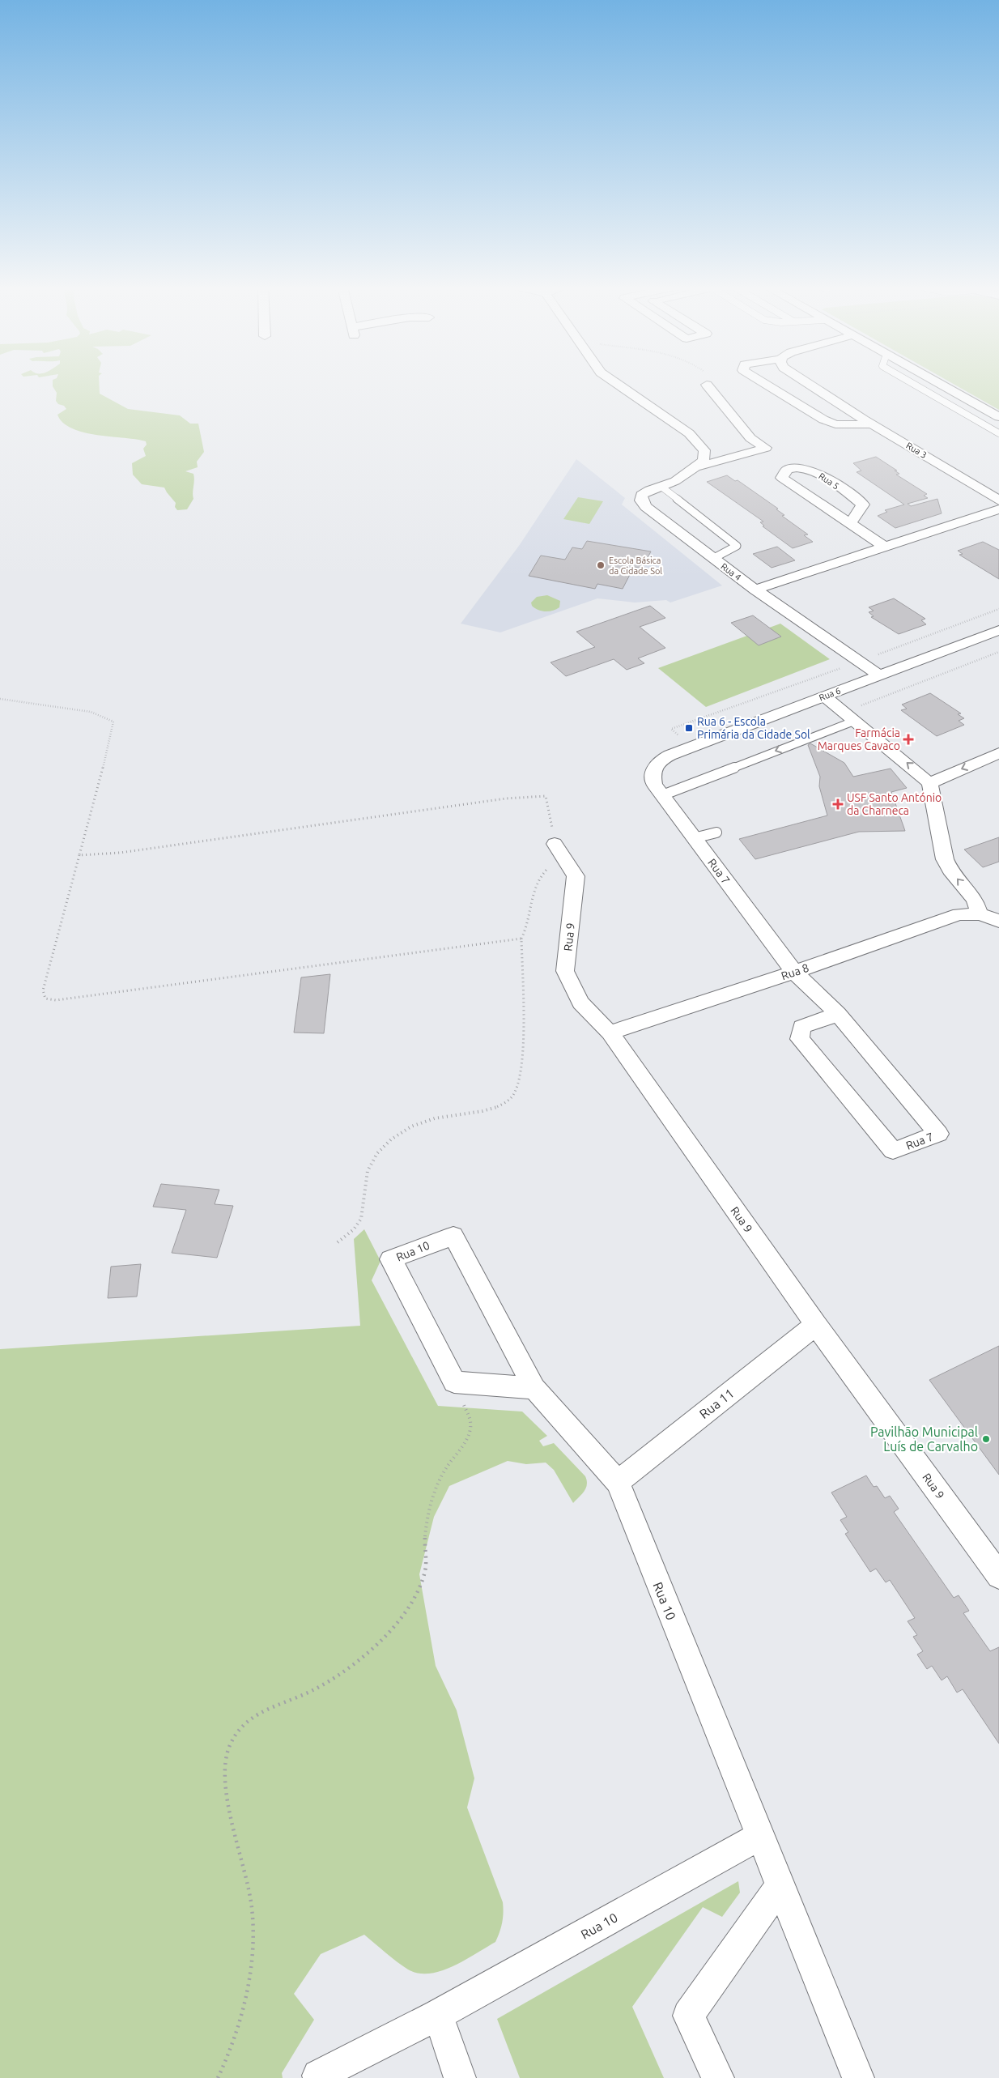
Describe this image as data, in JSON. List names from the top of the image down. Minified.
{"streets":{"street":["Rua 3","Rua 5","Rua 4","Rua 6","Rua 7","Rua 9","Rua 8","Rua 10","Rua 11"]},"crossings":[["Rua 4","Rua 6"],["Rua 6","Rua 7"],["Rua 7","Rua 8"],["Rua 9","Rua 8"],["Rua 9","Rua 11"],["Rua 10","Rua 11"]],"places":{"other":["Escola Básica da Cidade Sol","Pavilhão Municipal Luís de Carvalho"],"transit":["Rua 6 - Escola Primária da Cidade Sol"],"health":["Farmácia Marques Cavaco","USF Santo António da Charneca"]}}
